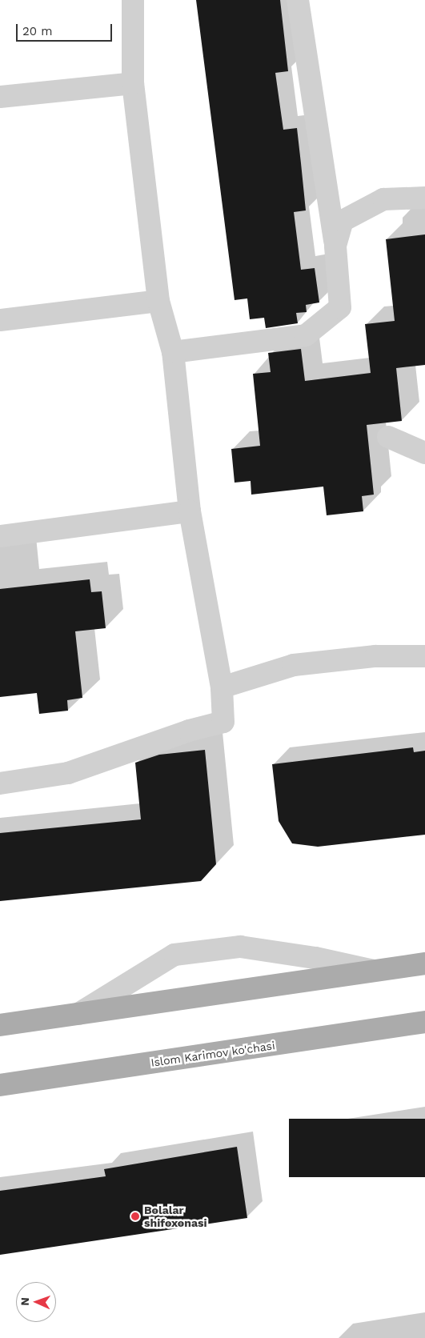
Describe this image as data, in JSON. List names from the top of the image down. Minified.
{"streets":{"main road":["Islom Karimov ko'chasi"]},"places":["Bolalar shifoxonasi"],"scale_bar":"20 m","north":"left"}
